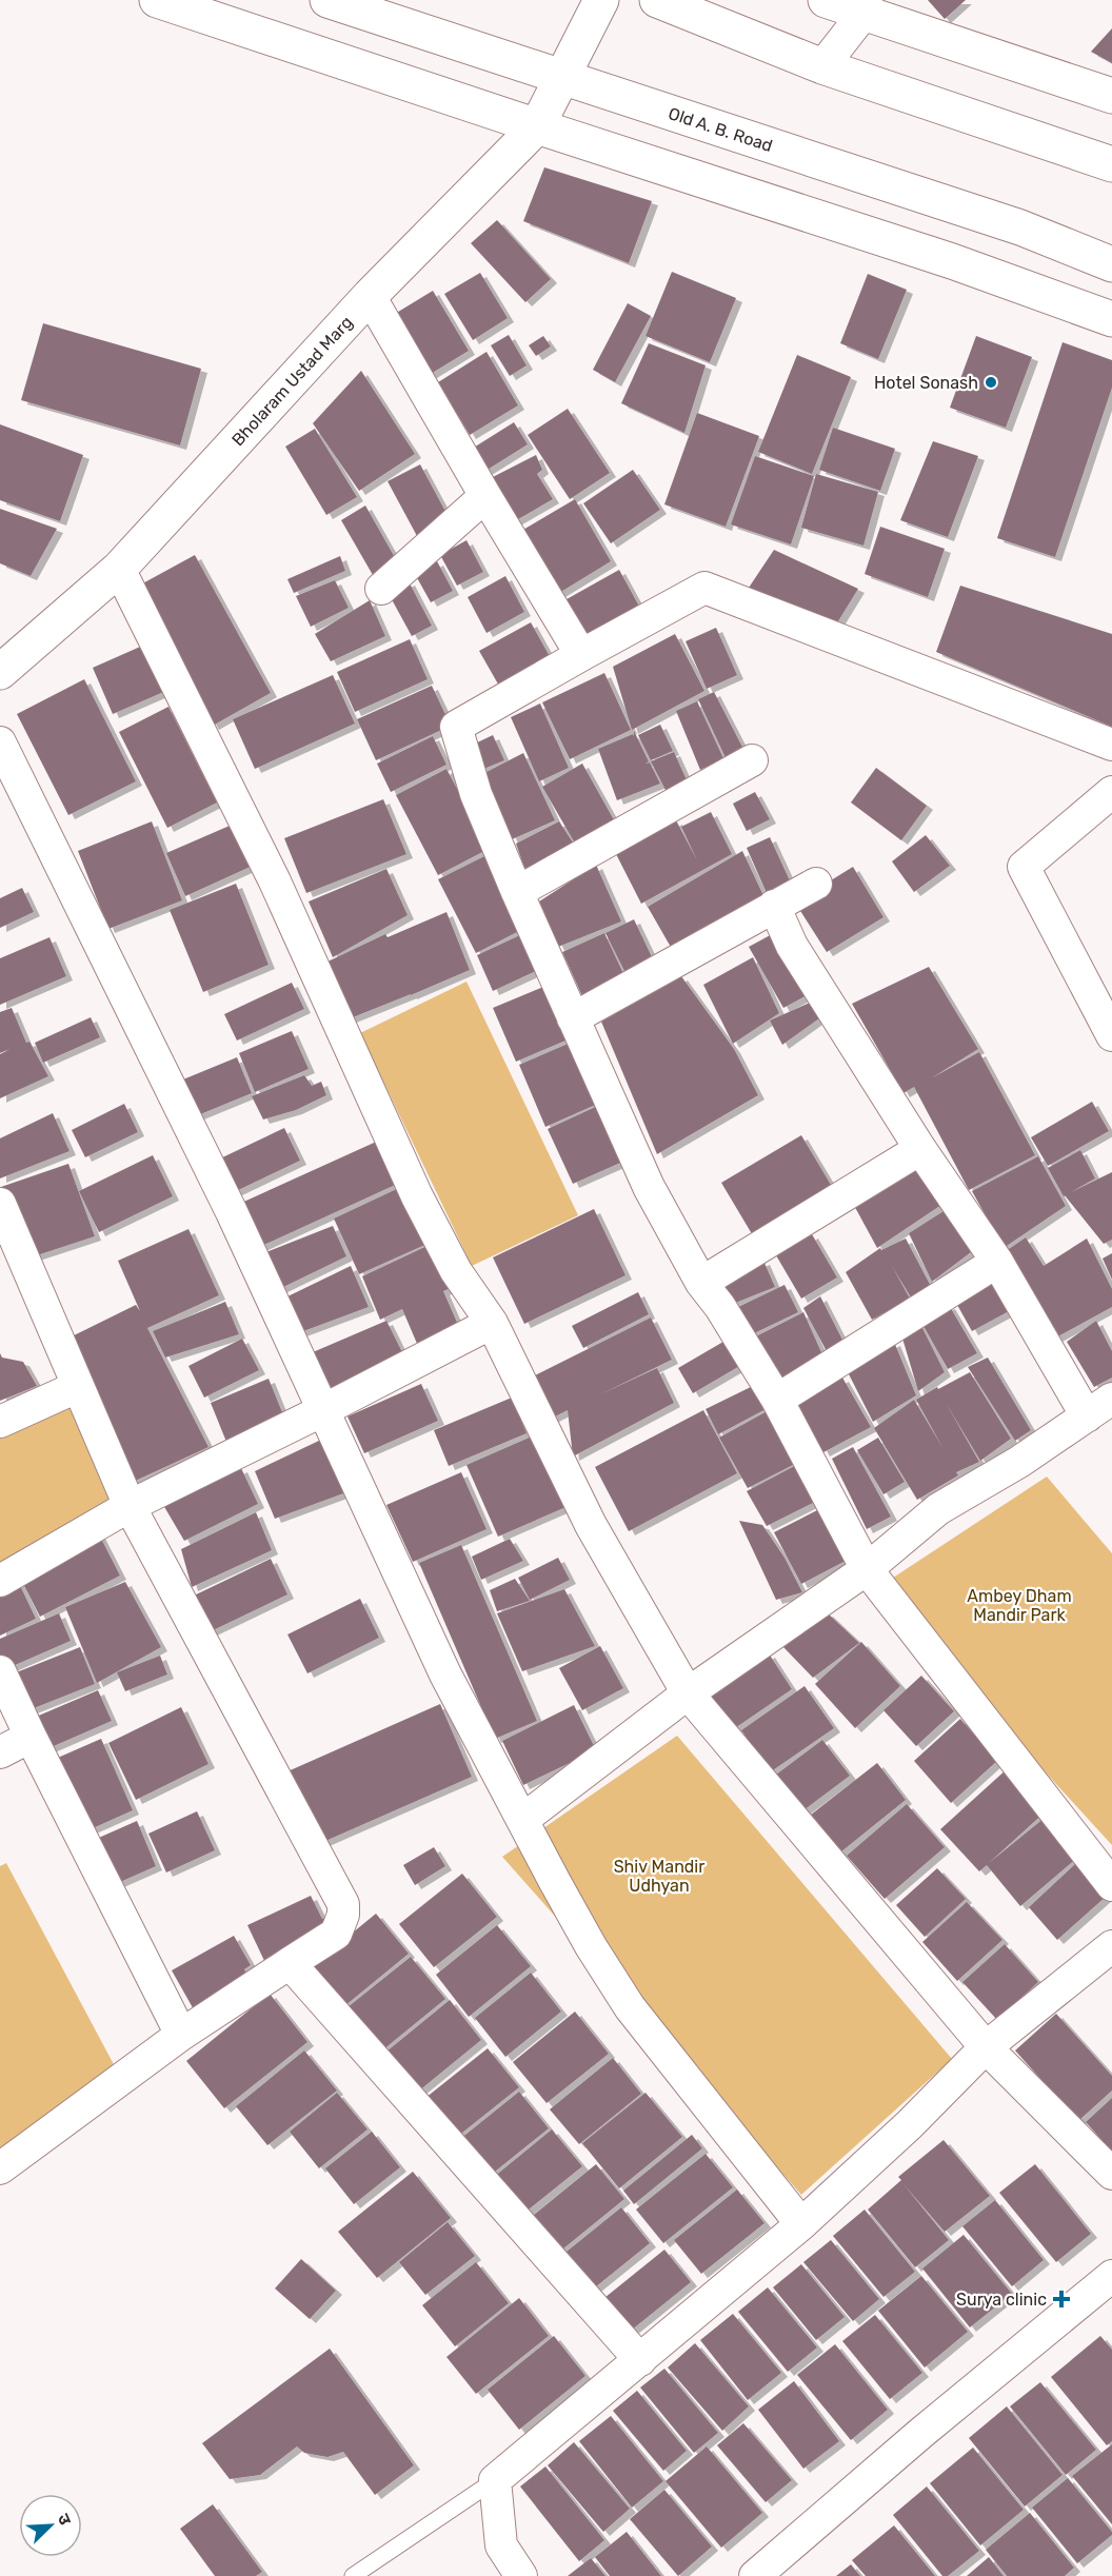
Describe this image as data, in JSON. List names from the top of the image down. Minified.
{"streets":{"street":["Old A. B. Road","Bholaram Ustad Marg"]},"crossings":[["Old A. B. Road","Bholaram Ustad Marg"]],"parks":["Ambey Dham Mandir Park","Shiv Mandir Udhyan"],"places":{"other":["Hotel Sonash"],"health":["Surya clinic"]},"north":"top right"}
